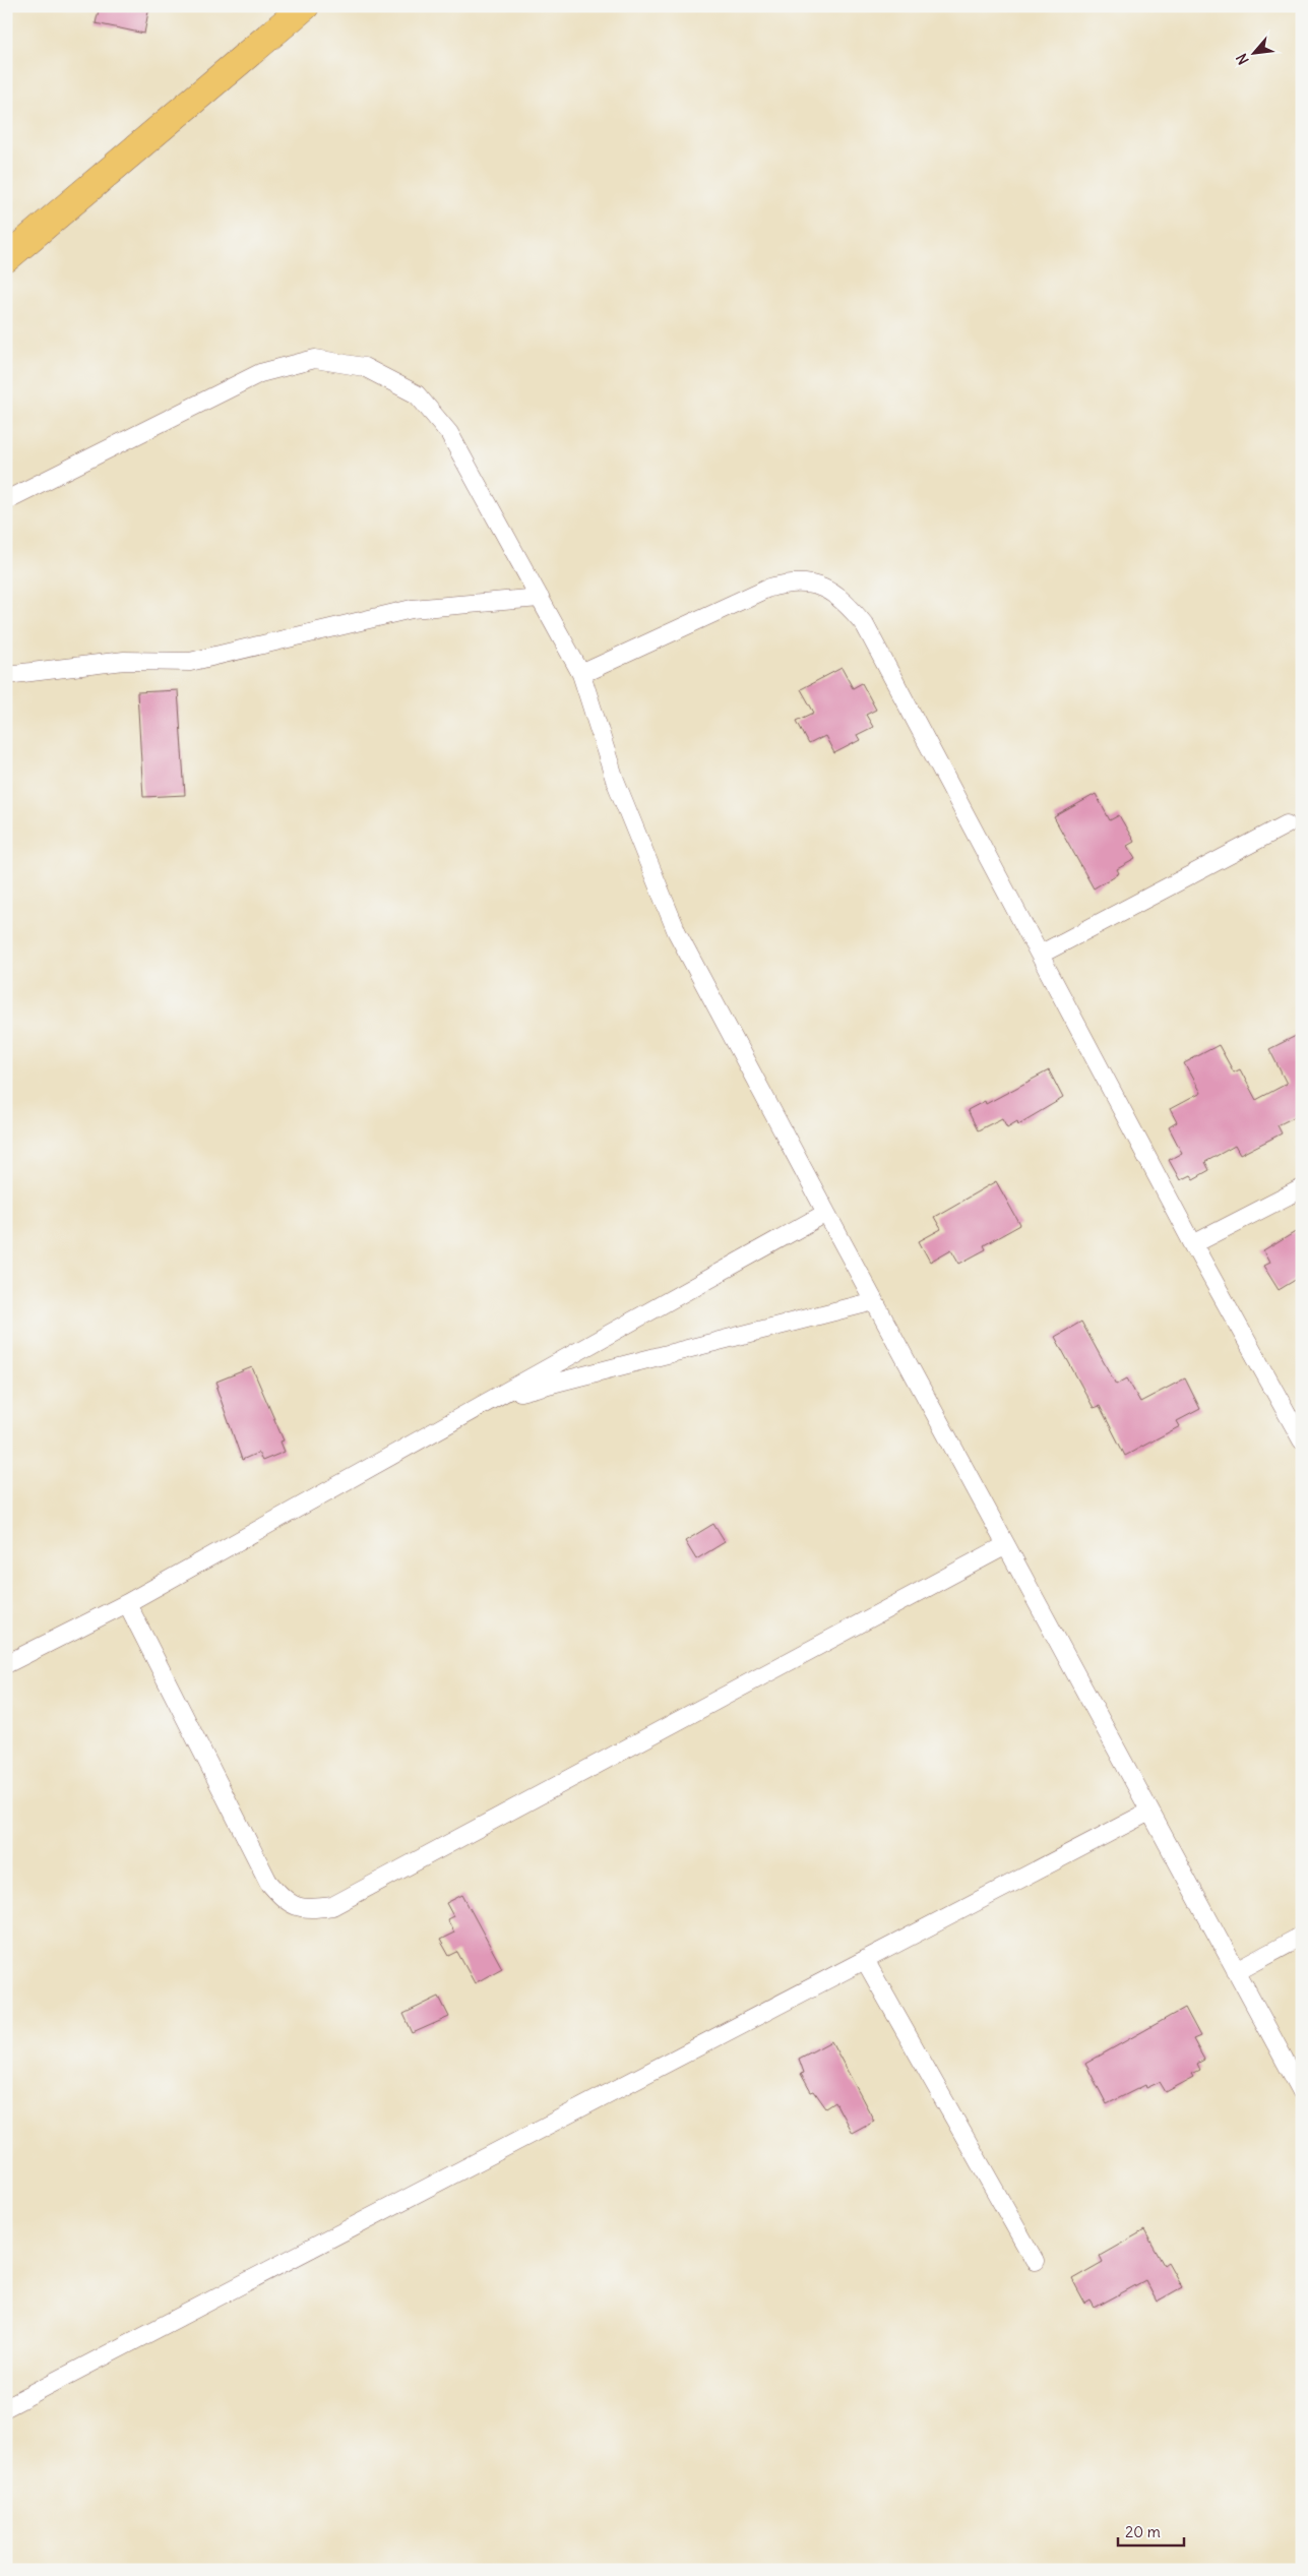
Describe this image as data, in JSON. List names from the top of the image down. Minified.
{"scale_bar":"20 m","north":"bottom left"}
